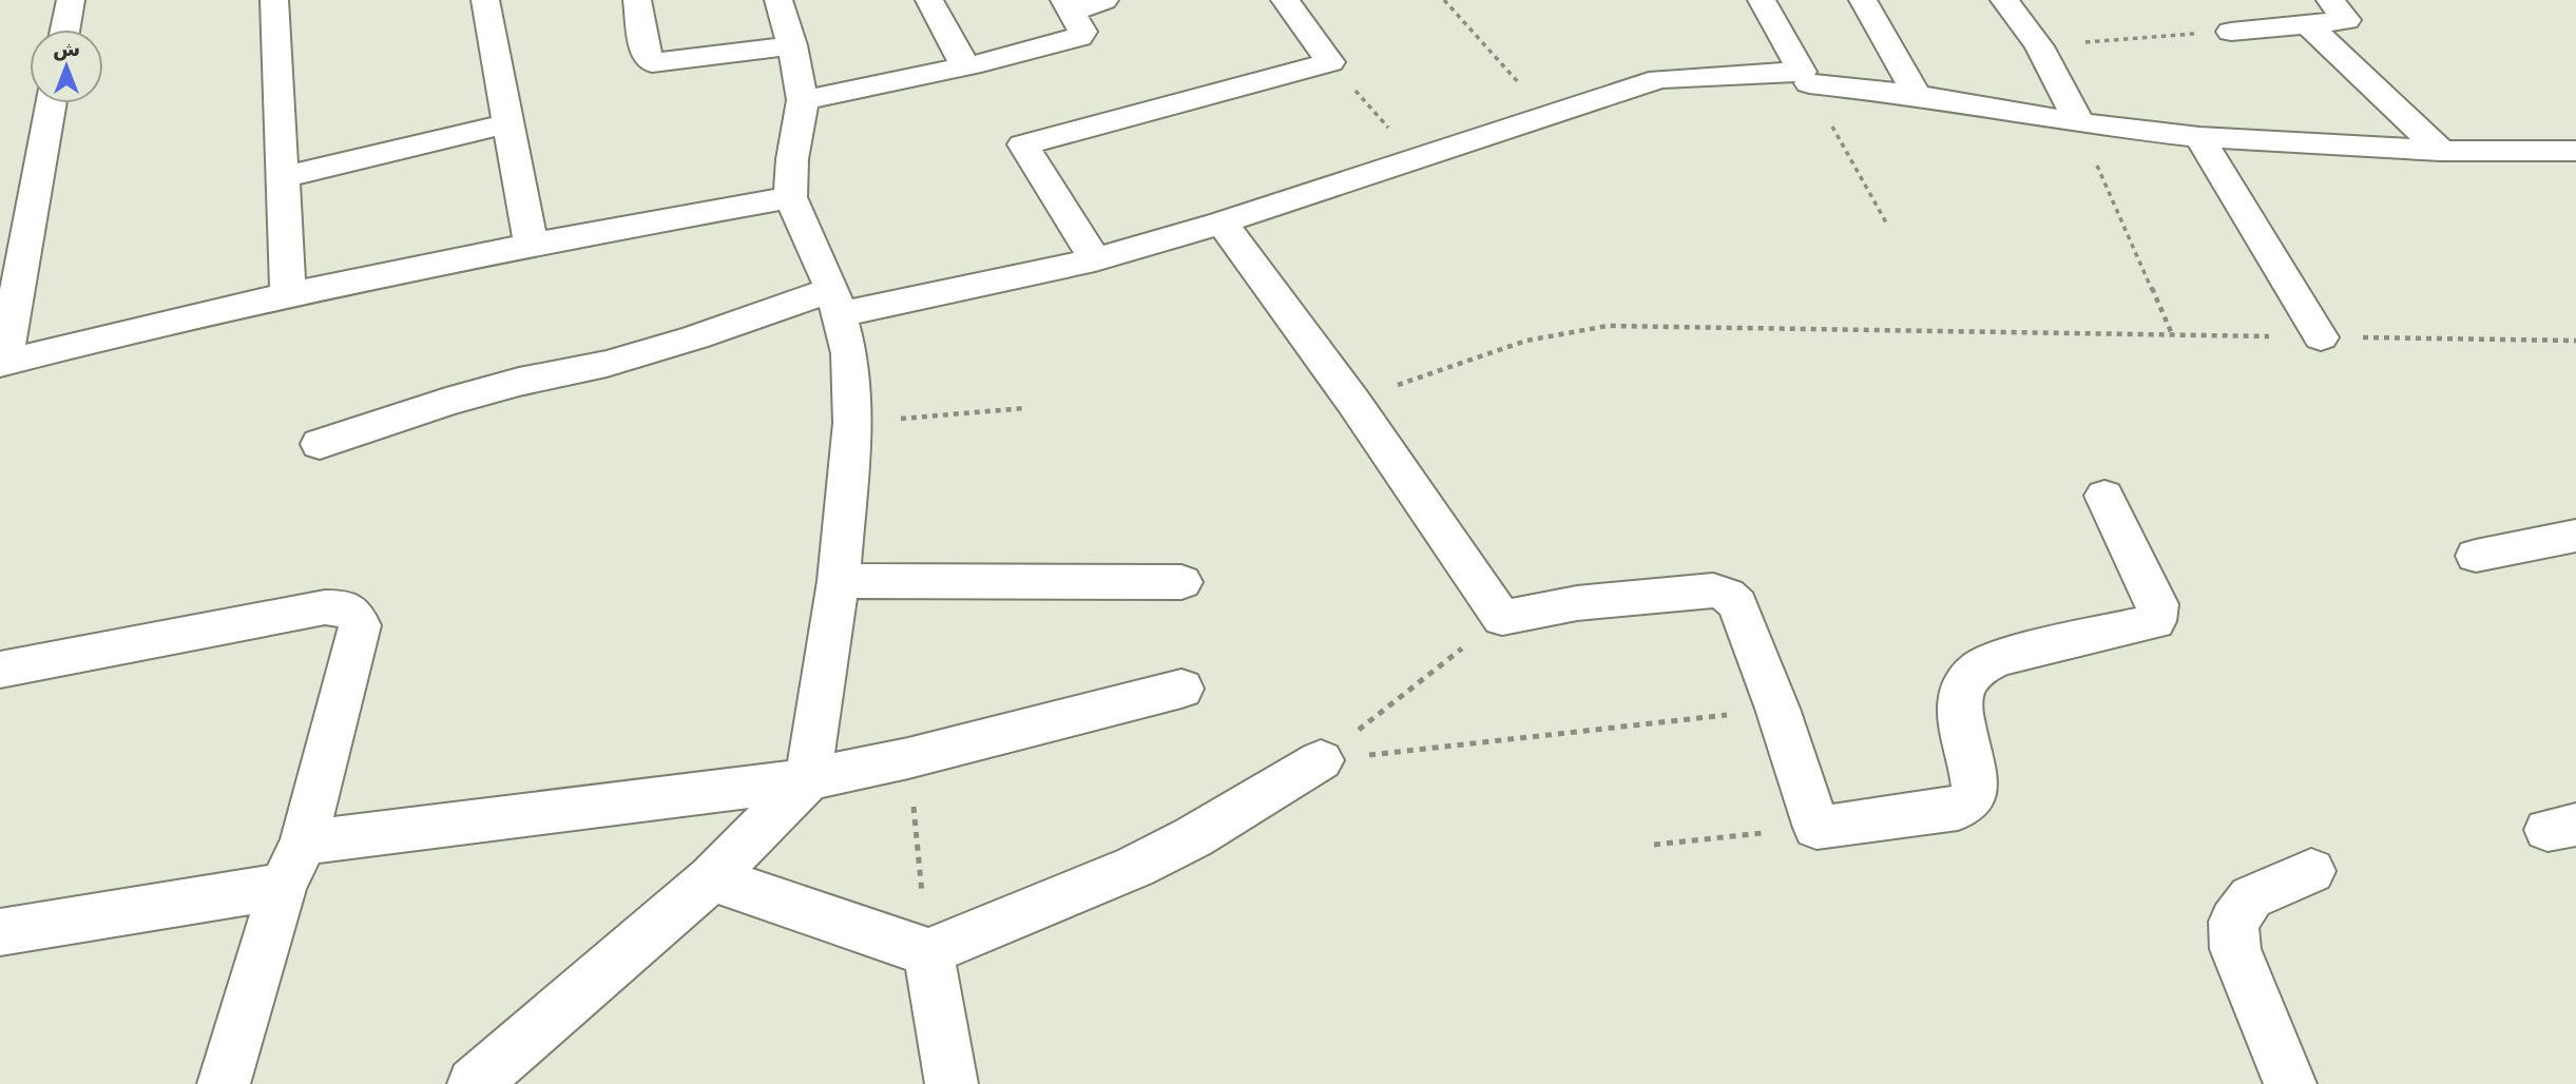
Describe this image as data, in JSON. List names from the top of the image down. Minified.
{"north":"top"}
